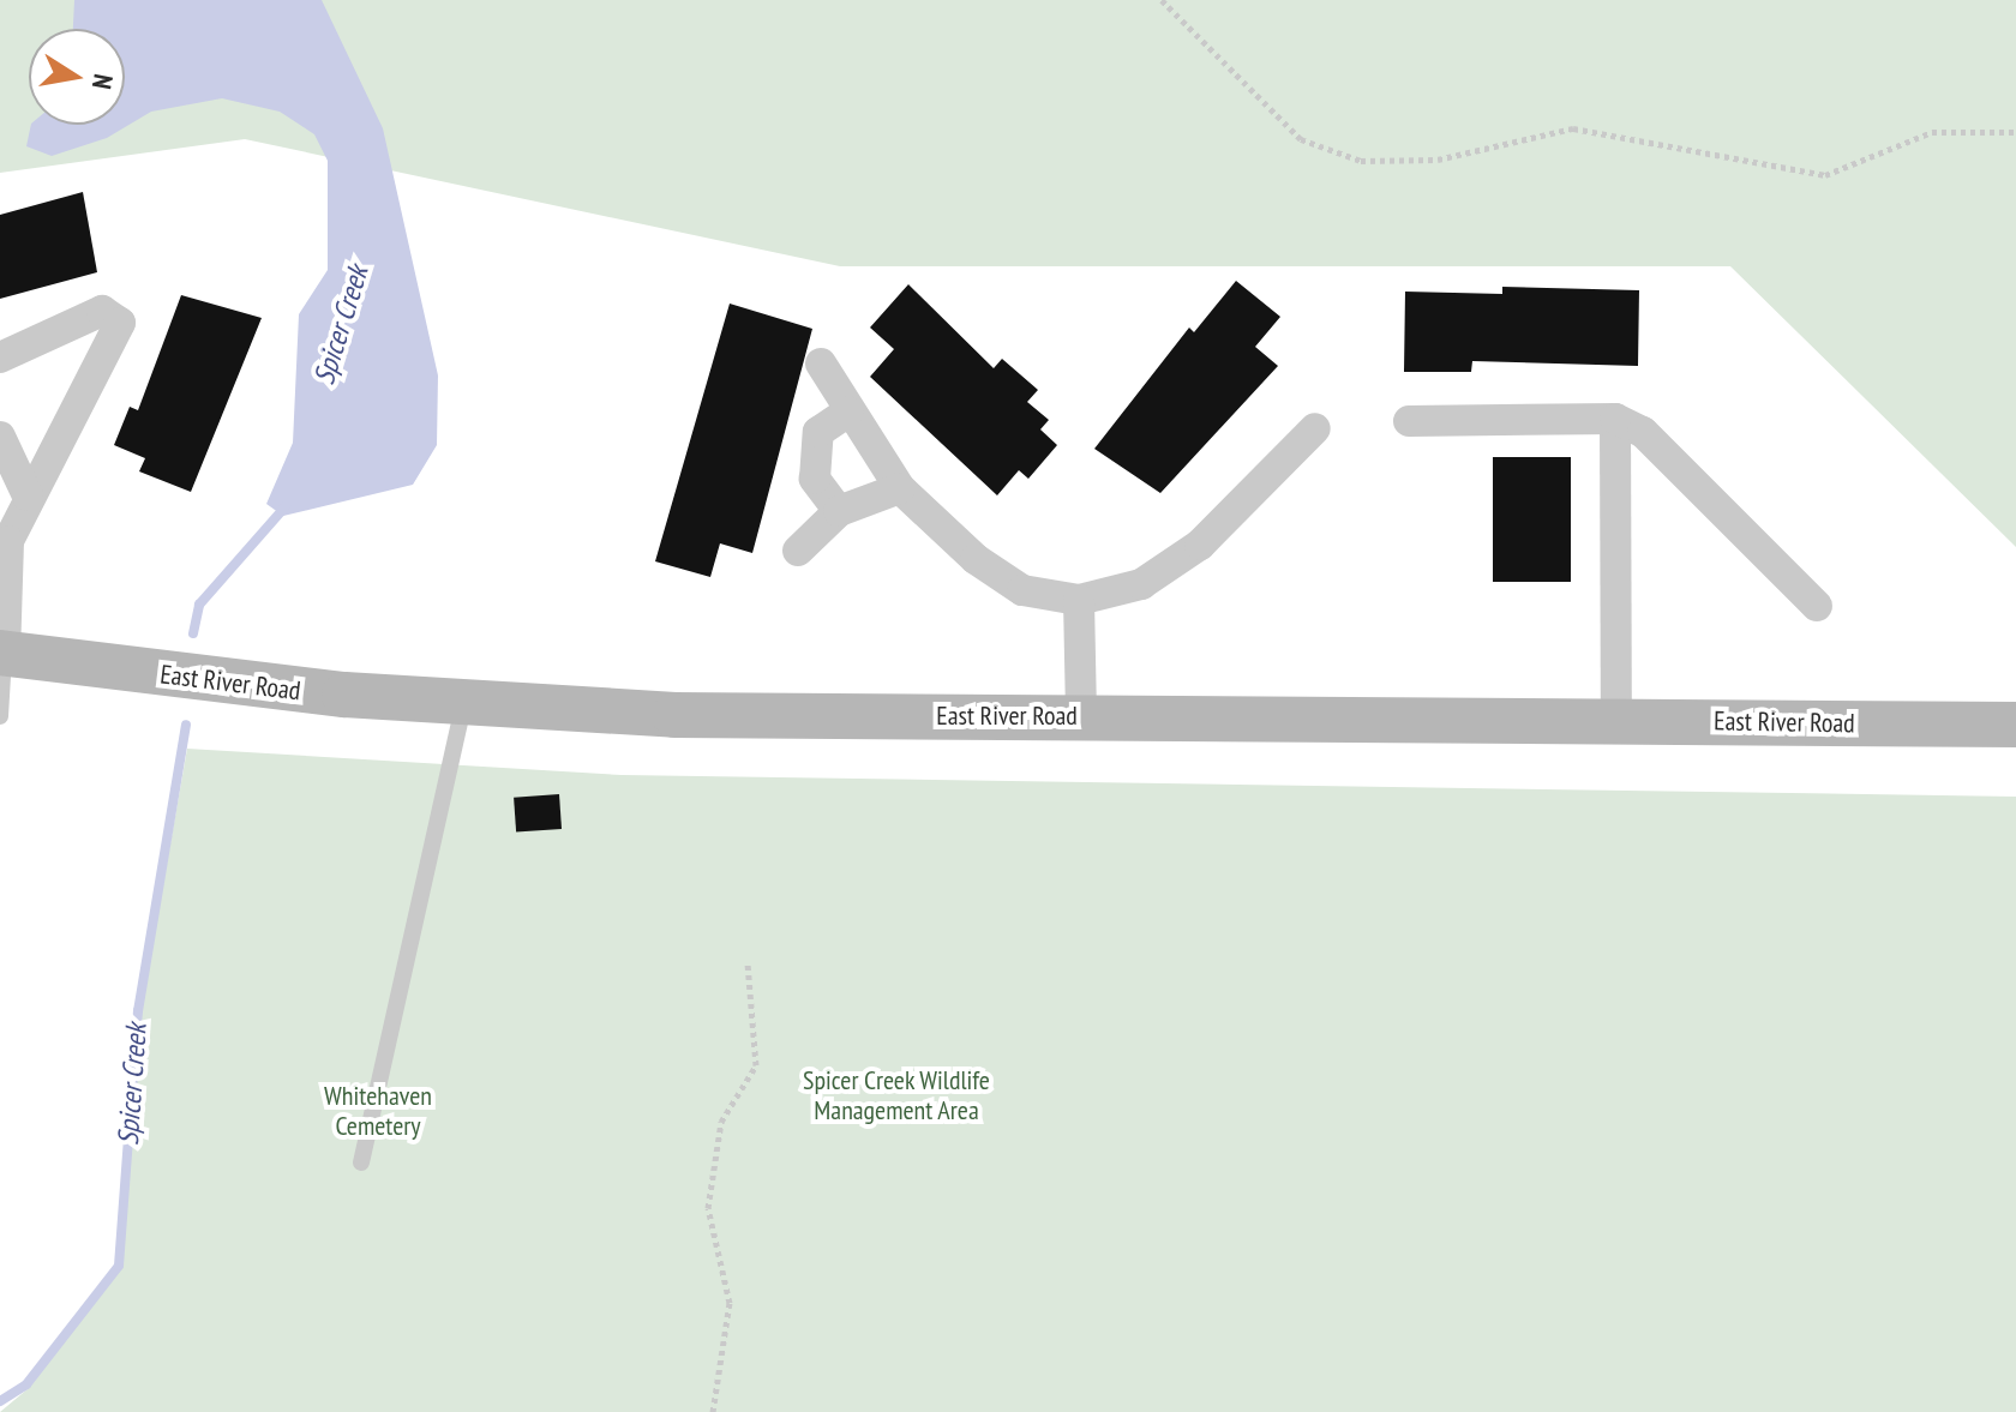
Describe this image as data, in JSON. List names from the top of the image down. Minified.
{"streets":{"main road":["East River Road"]},"water":["Spicer Creek"],"parks":["Spicer Creek Wildlife Management Area","Whitehaven Cemetery"],"north":"right"}
